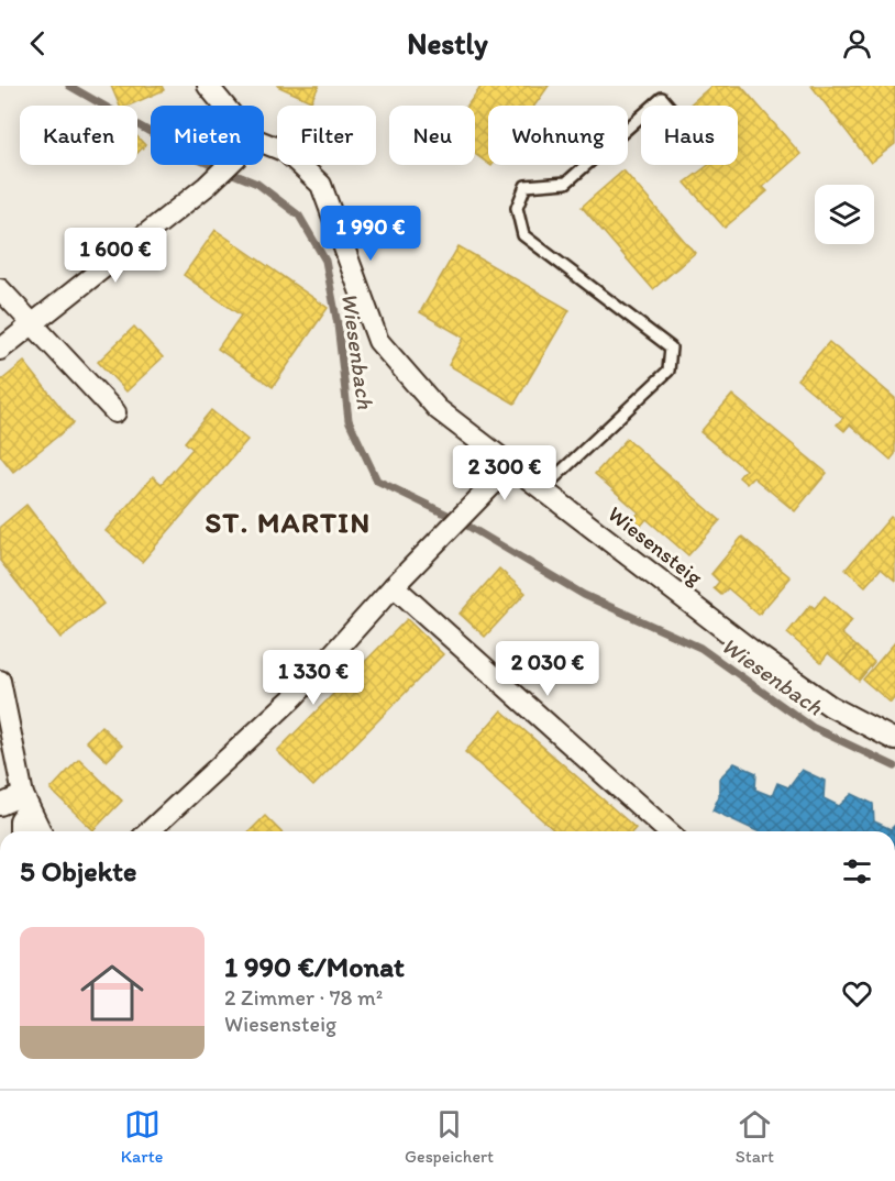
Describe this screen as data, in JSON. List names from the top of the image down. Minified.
{"streets":{"street":["Wiesensteig"]},"districts":["ST. MARTIN"],"water":["Wiesenbach"],"page":{"header":"Nestly","chip":["Kaufen","Mieten","Filter","Neu","Wohnung","Haus"],"price":["1 990 €","1 600 €","2 300 €","2 030 €","1 330 €"],"heading":"5 Objekte","list":[{"name":"1 990 €/Monat","note":"2 Zimmer · 78 m² · Wiesensteig"}],"tabs":["Karte","Gespeichert","Start"]}}
